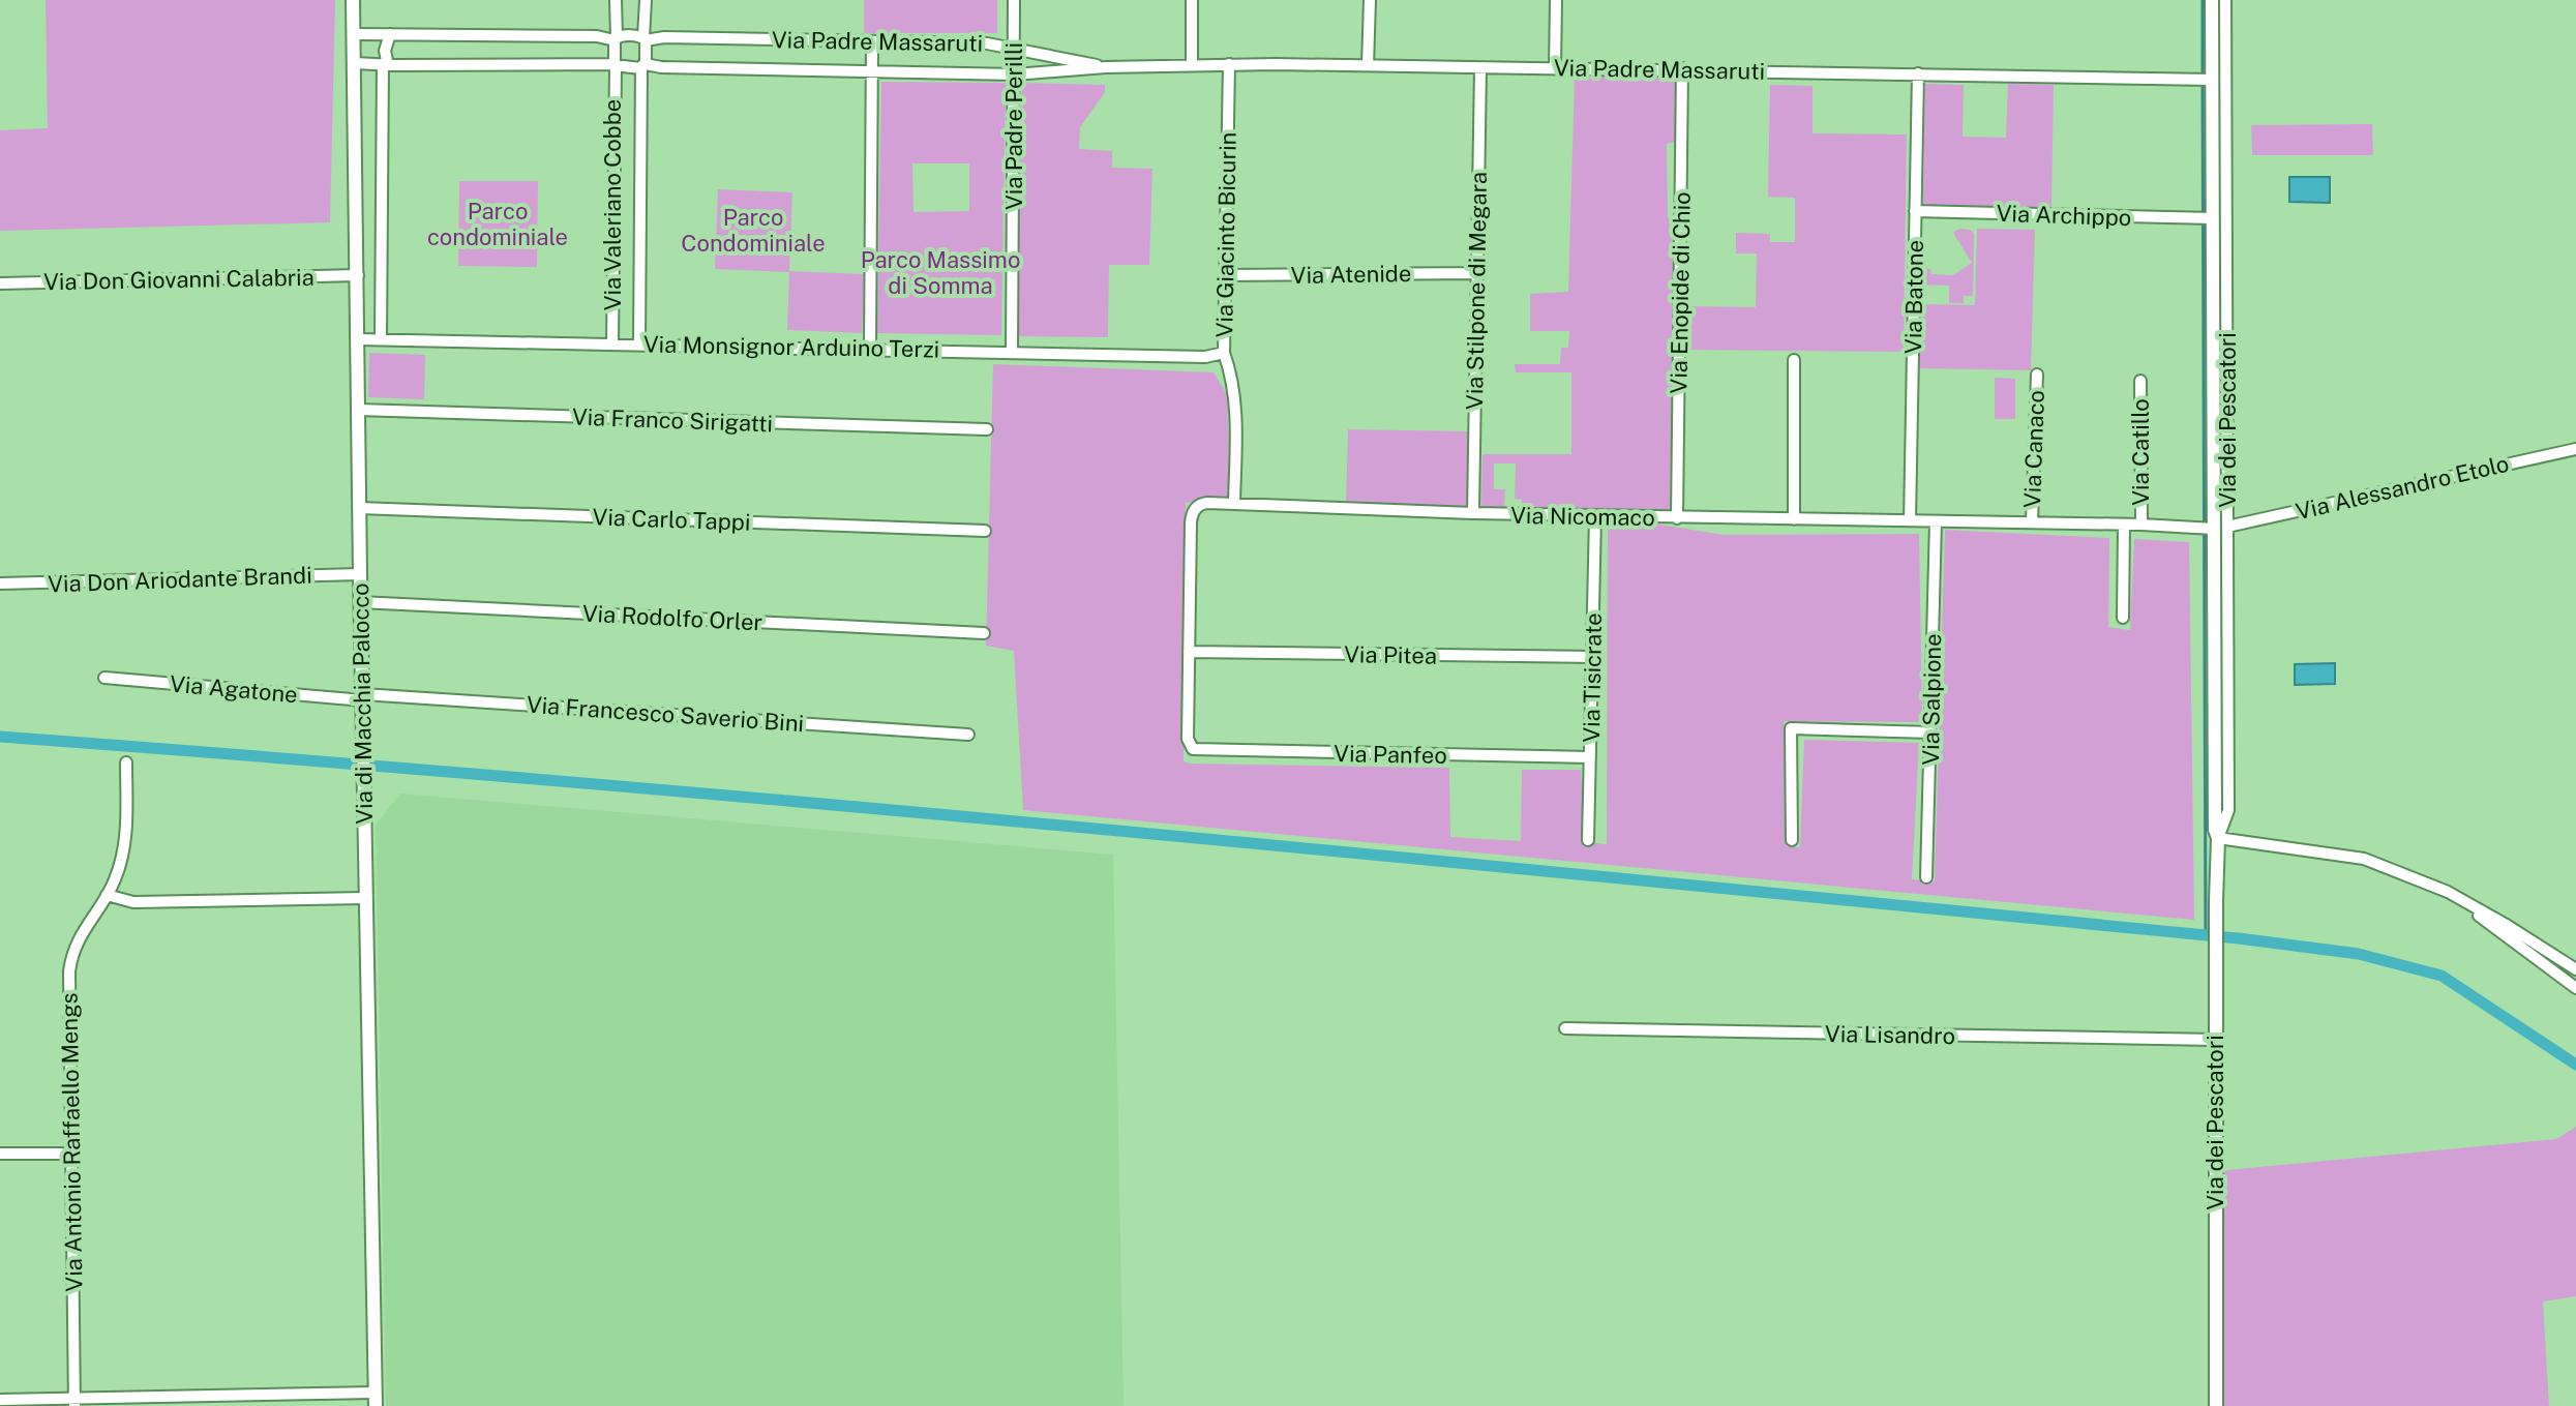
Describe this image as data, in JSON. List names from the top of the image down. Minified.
{"streets":{"street":["Via Padre Massaruti","Via Padre Perilli","Via Valeriano Cobbe","Via Archippo","Via Giacinto Bicurin","Via Atenide","Via Don Giovanni Calabria","Via Stilpone di Megara","Via Enopide di Chio","Via Batone","Via Monsignor Arduino Terzi","Via Franco Sirigatti","Via dei Pescatori","Via Canaco","Via Catillo","Via Alessandro Etolo","Via Nicomaco","Via Carlo Tappi","Via Don Ariodante Brandi","Via Rodolfo Orler","Via Pitea","Via Tisicrate","Via Agatone","Via Salpione","Via di Macchia Palocco","Via Francesco Saverio Bini","Via Panfeo","Via Lisandro","Via Antonio Raffaello Mengs"]},"crossings":[["Via Padre Massaruti","Via Padre Perilli"],["Via Padre Massaruti","Via Valeriano Cobbe"],["Via Padre Massaruti","Via Giacinto Bicurin"],["Via Padre Massaruti","Via Stilpone di Megara"],["Via Padre Massaruti","Via Enopide di Chio"],["Via Padre Massaruti","Via Batone"],["Via Padre Massaruti","Via dei Pescatori"],["Via Padre Massaruti","Via di Macchia Palocco"],["Via Padre Perilli","Via Monsignor Arduino Terzi"],["Via Valeriano Cobbe","Via Monsignor Arduino Terzi"],["Via Archippo","Via Batone"],["Via Archippo","Via dei Pescatori"],["Via Giacinto Bicurin","Via Atenide"],["Via Giacinto Bicurin","Via Monsignor Arduino Terzi"],["Via Giacinto Bicurin","Via Nicomaco"],["Via Atenide","Via Stilpone di Megara"],["Via Don Giovanni Calabria","Via di Macchia Palocco"],["Via Stilpone di Megara","Via Nicomaco"],["Via Enopide di Chio","Via Nicomaco"],["Via Batone","Via Nicomaco"],["Via Monsignor Arduino Terzi","Via di Macchia Palocco"],["Via Franco Sirigatti","Via di Macchia Palocco"],["Via dei Pescatori","Via Alessandro Etolo"],["Via dei Pescatori","Via Nicomaco"],["Via dei Pescatori","Via Lisandro"],["Via Canaco","Via Nicomaco"],["Via Catillo","Via Nicomaco"],["Via Alessandro Etolo","Via Nicomaco"],["Via Nicomaco","Via Pitea"],["Via Nicomaco","Via Tisicrate"],["Via Nicomaco","Via Salpione"],["Via Nicomaco","Via Panfeo"],["Via Carlo Tappi","Via di Macchia Palocco"],["Via Don Ariodante Brandi","Via di Macchia Palocco"],["Via Rodolfo Orler","Via di Macchia Palocco"],["Via Pitea","Via Tisicrate"],["Via Tisicrate","Via Panfeo"],["Via Agatone","Via di Macchia Palocco"],["Via Agatone","Via Francesco Saverio Bini"],["Via di Macchia Palocco","Via Francesco Saverio Bini"]],"parks":["Parco condominiale","Parco Condominiale","Parco Massimo di Somma"]}
